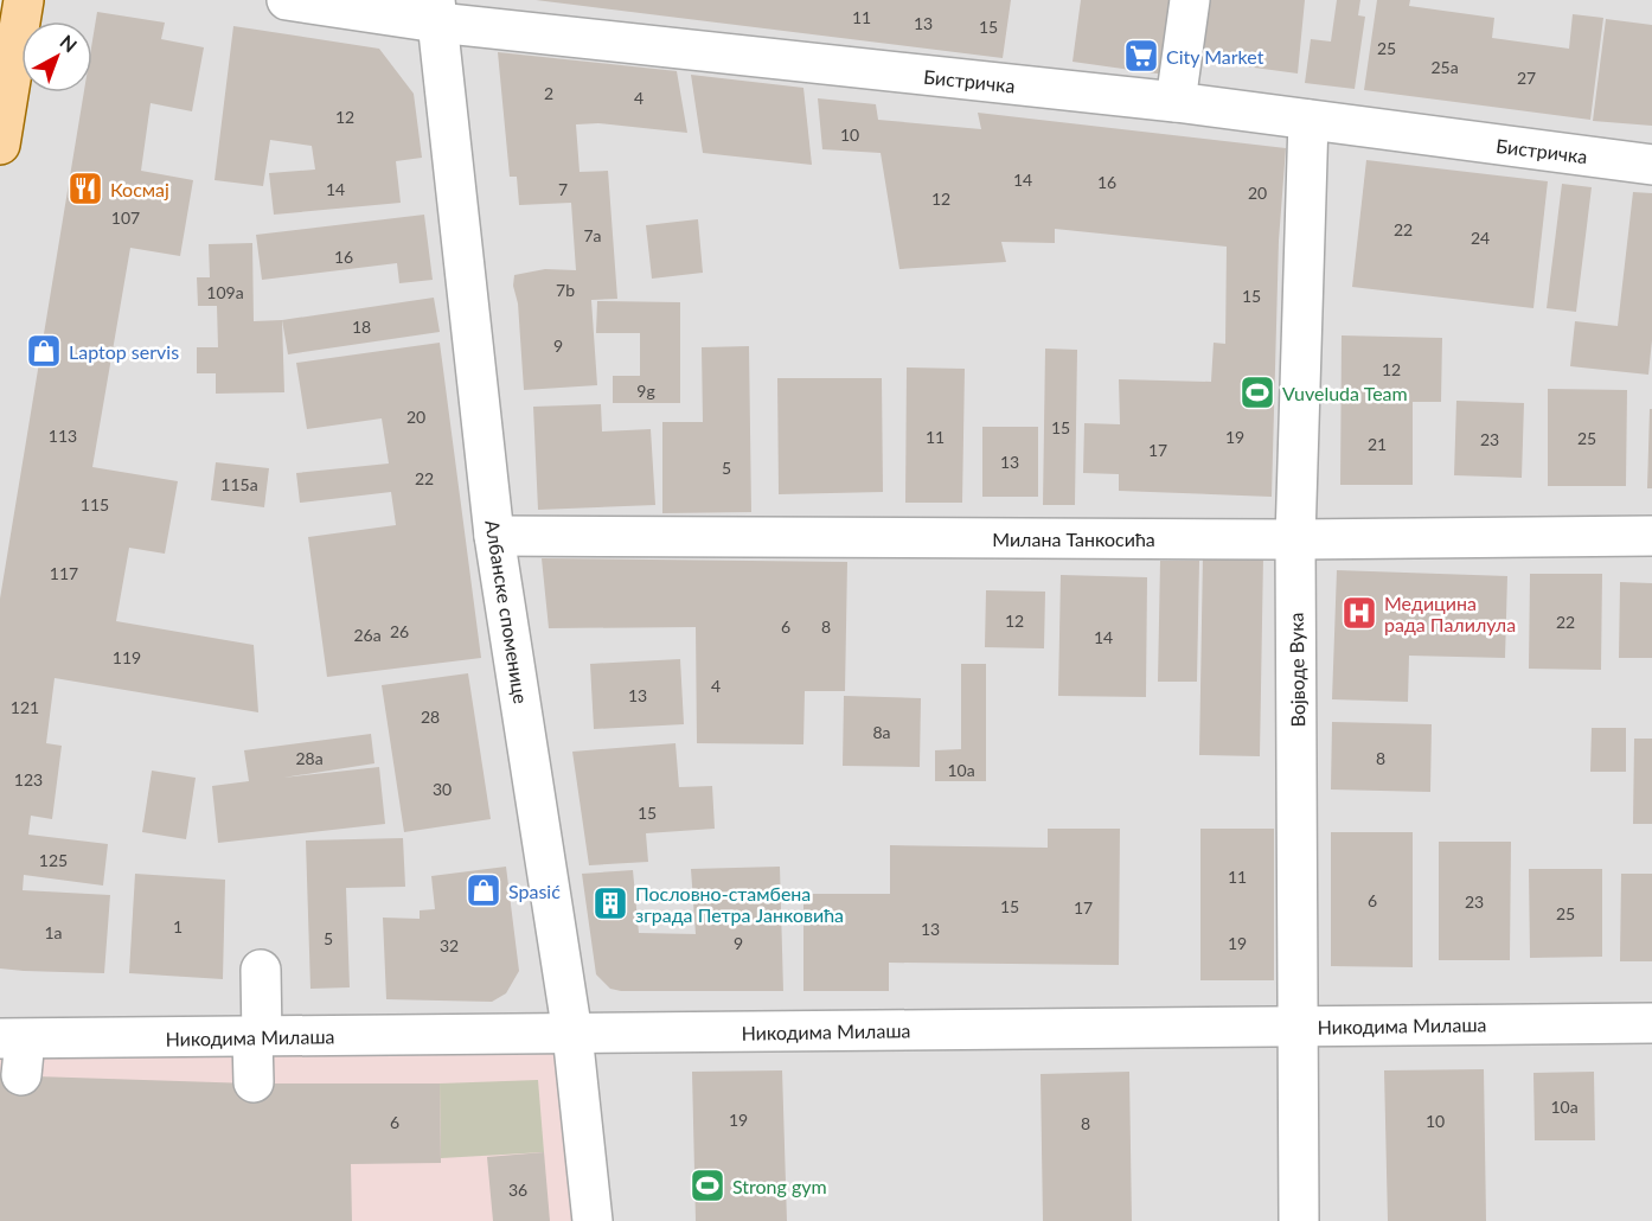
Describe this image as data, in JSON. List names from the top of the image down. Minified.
{"streets":{"street":["Бистричка","Милана Танкосића","Албанске споменице","Војводе Вука","Никодима Милаша"]},"crossings":[["Бистричка","Албанске споменице"],["Бистричка","Војводе Вука"],["Милана Танкосића","Албанске споменице"],["Милана Танкосића","Војводе Вука"],["Албанске споменице","Никодима Милаша"],["Војводе Вука","Никодима Милаша"]],"places":{"supermarket":["City Market"],"restaurant":["Космај"],"shop":["Laptop servis","Spasić"],"sports":["Vuveluda Team","Strong gym"],"hospital":["Медицина рада Палилула"],"building":["Пословно-стамбена зграда Петра Јанковића"]},"house_numbers":["11","13","15","25","25a","27","2","4","12","10","14","16","14","7","20","12","107","22","7a","24","16","7b","109a","15","18","9","12","9g","20","15","113","11","19","25","23","21","17","13","5","22","115a","115","117","12","22","6","8","26","26a","14","119","4","13","121","28","8a","28a","8","10a","123","30","15","125","11","6","23","15","17","25","1","13","1a","5","9","19","32","10a","19","10","6","8","36"],"north":"top right"}
